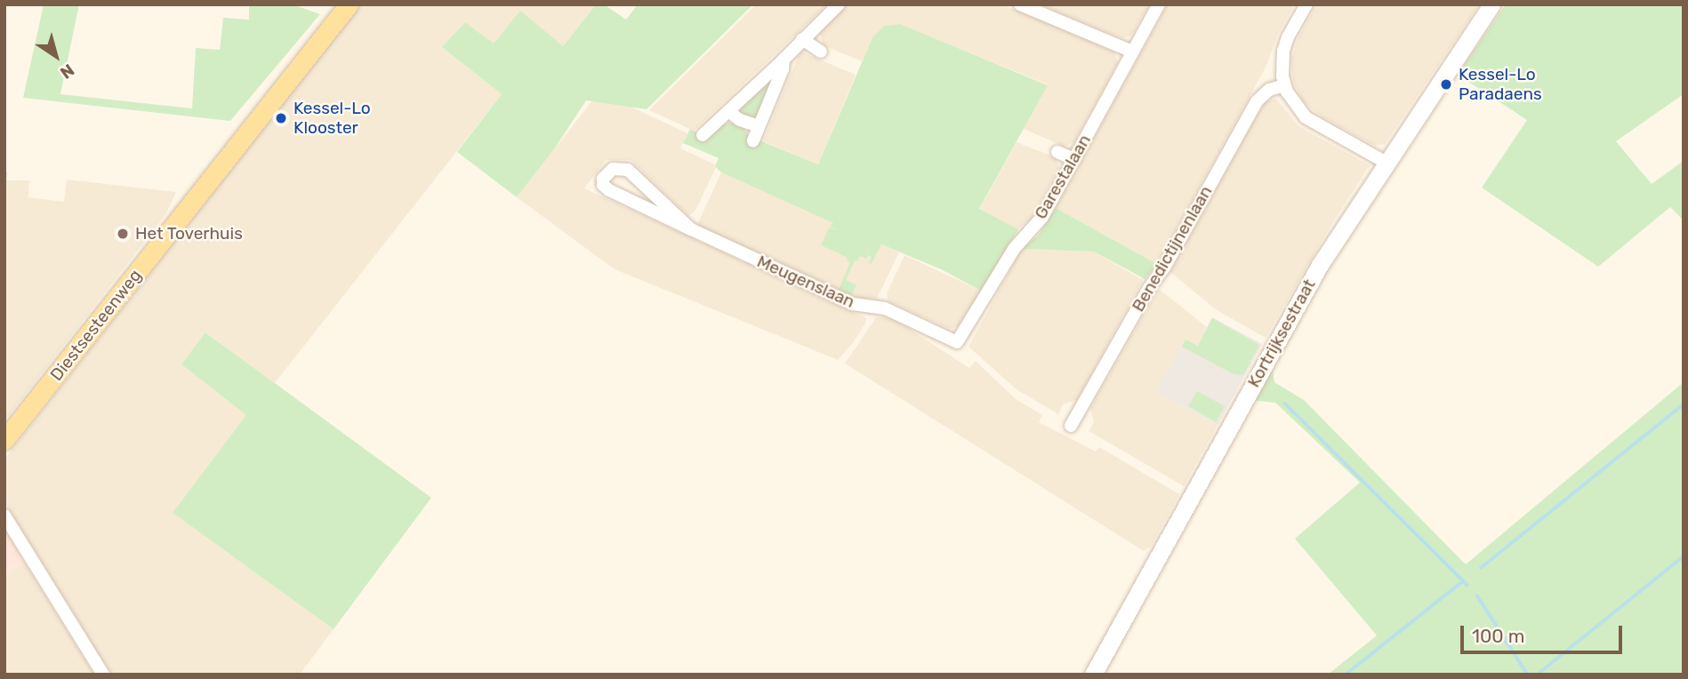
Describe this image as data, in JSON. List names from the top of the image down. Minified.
{"streets":{"main road":["Diestsesteenweg"],"street":["Garestalaan","Benedictijnenlaan","Meugenslaan","Kortrijksestraat"]},"crossings":[["Garestalaan","Meugenslaan"]],"places":["Kessel-Lo Paradaens","Kessel-Lo Klooster","Het Toverhuis"],"scale_bar":"100 m","north":"bottom right"}
